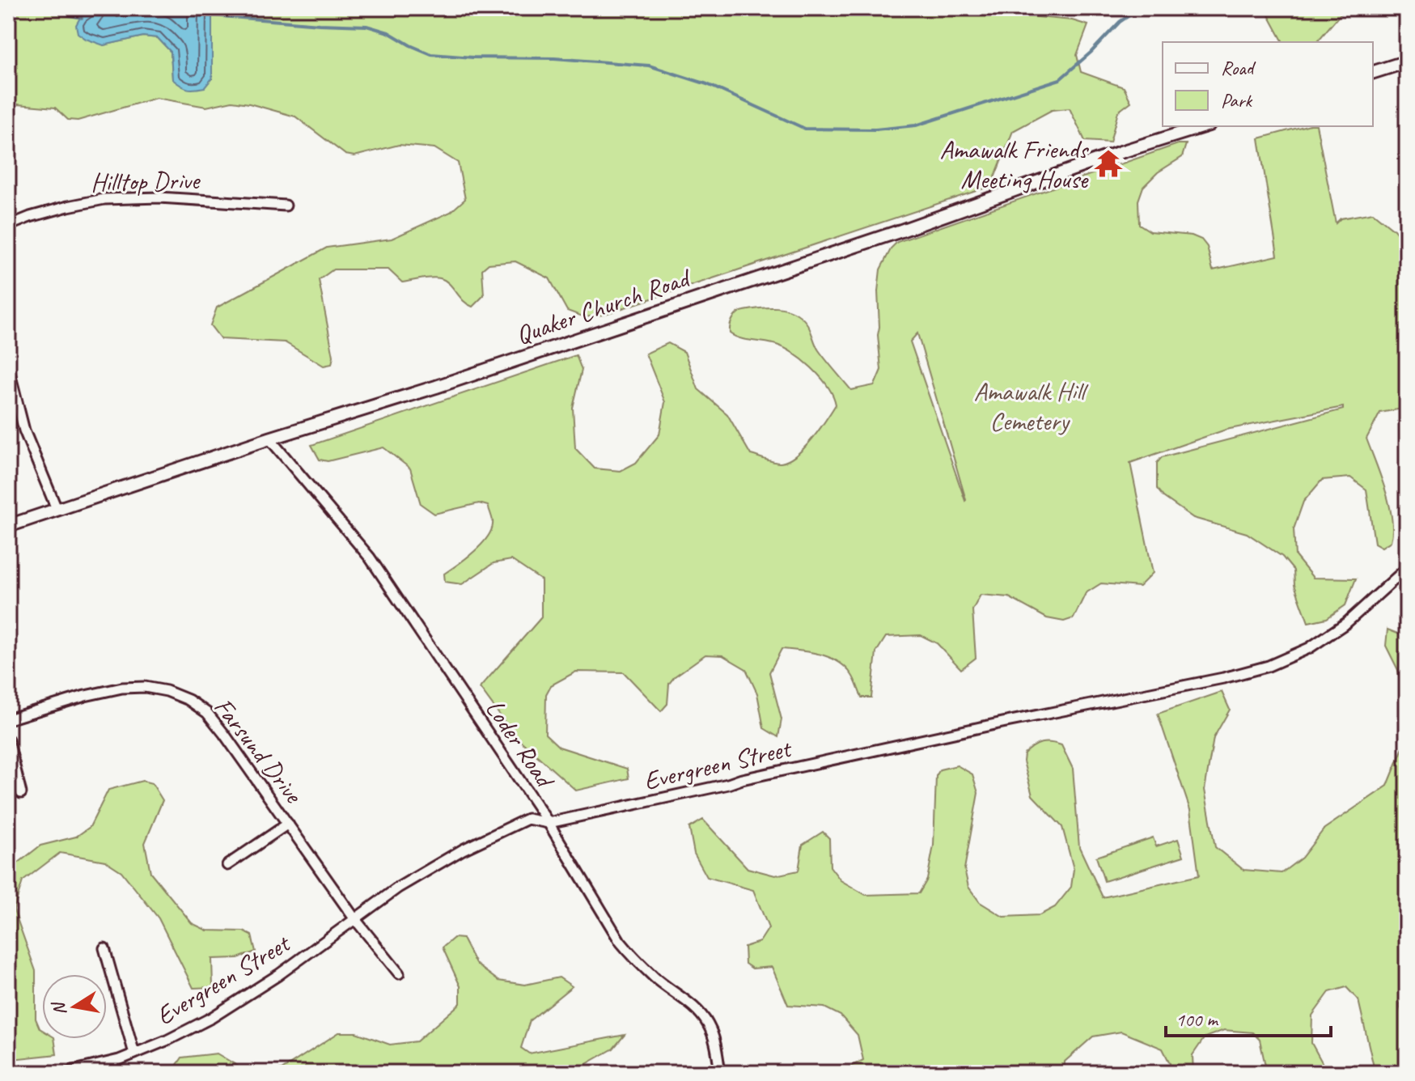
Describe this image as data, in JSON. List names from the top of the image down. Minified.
{"streets":{"street":["Hilltop Drive","Quaker Church Road","Loder Road","Farsund Drive","Evergreen Street"]},"crossings":[["Quaker Church Road","Loder Road"],["Loder Road","Evergreen Street"],["Farsund Drive","Evergreen Street"]],"parks":["Amawalk Hill Cemetery"],"places":{"temple":["Amawalk Friends Meeting House"]},"legend":["Road","Park"],"scale_bar":"100 m","north":"left"}
